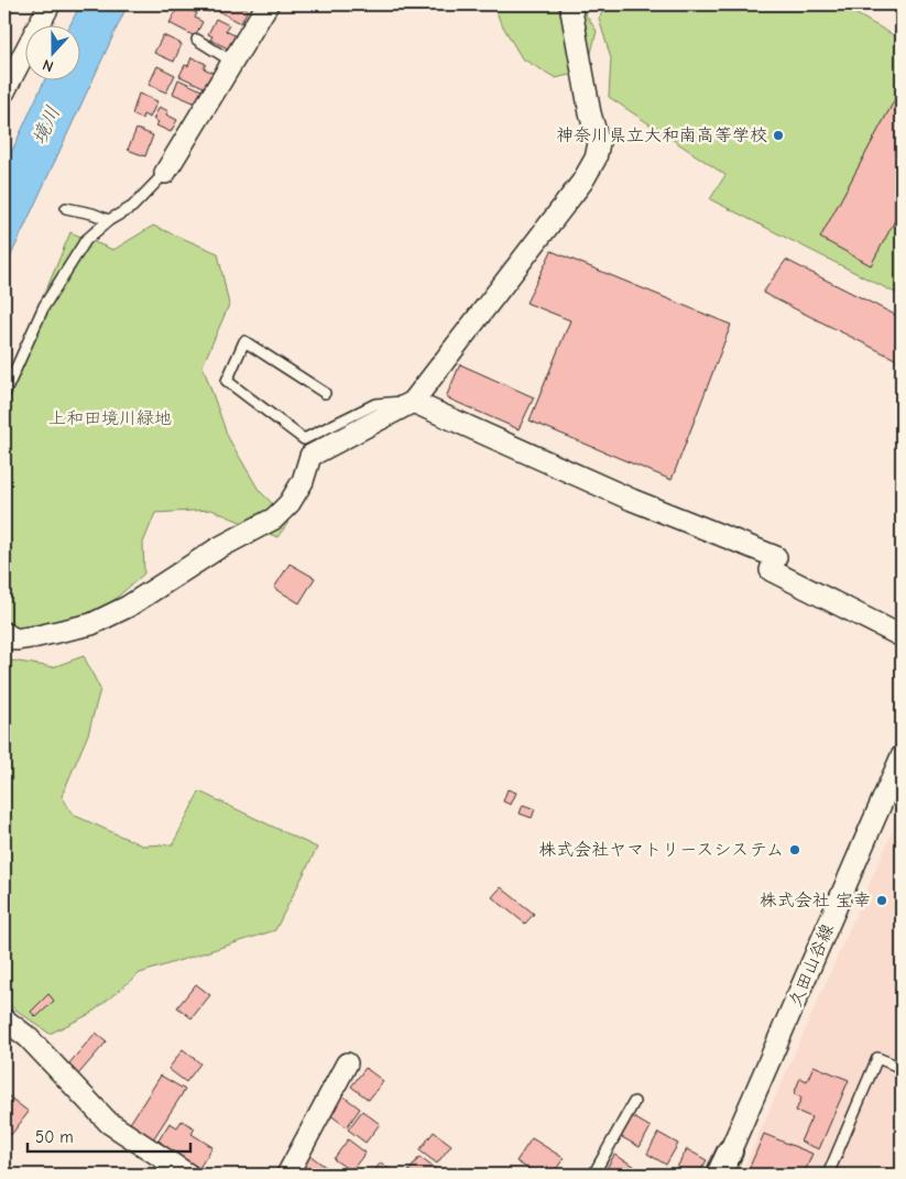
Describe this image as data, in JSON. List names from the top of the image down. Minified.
{"streets":{"street":["久田山谷線"]},"water":["境川"],"parks":["上和田境川緑地"],"places":["神奈川県立大和南高等学校","株式会社ヤマトリースシステム","株式会社 宝幸"],"scale_bar":"50 m","north":"bottom"}
